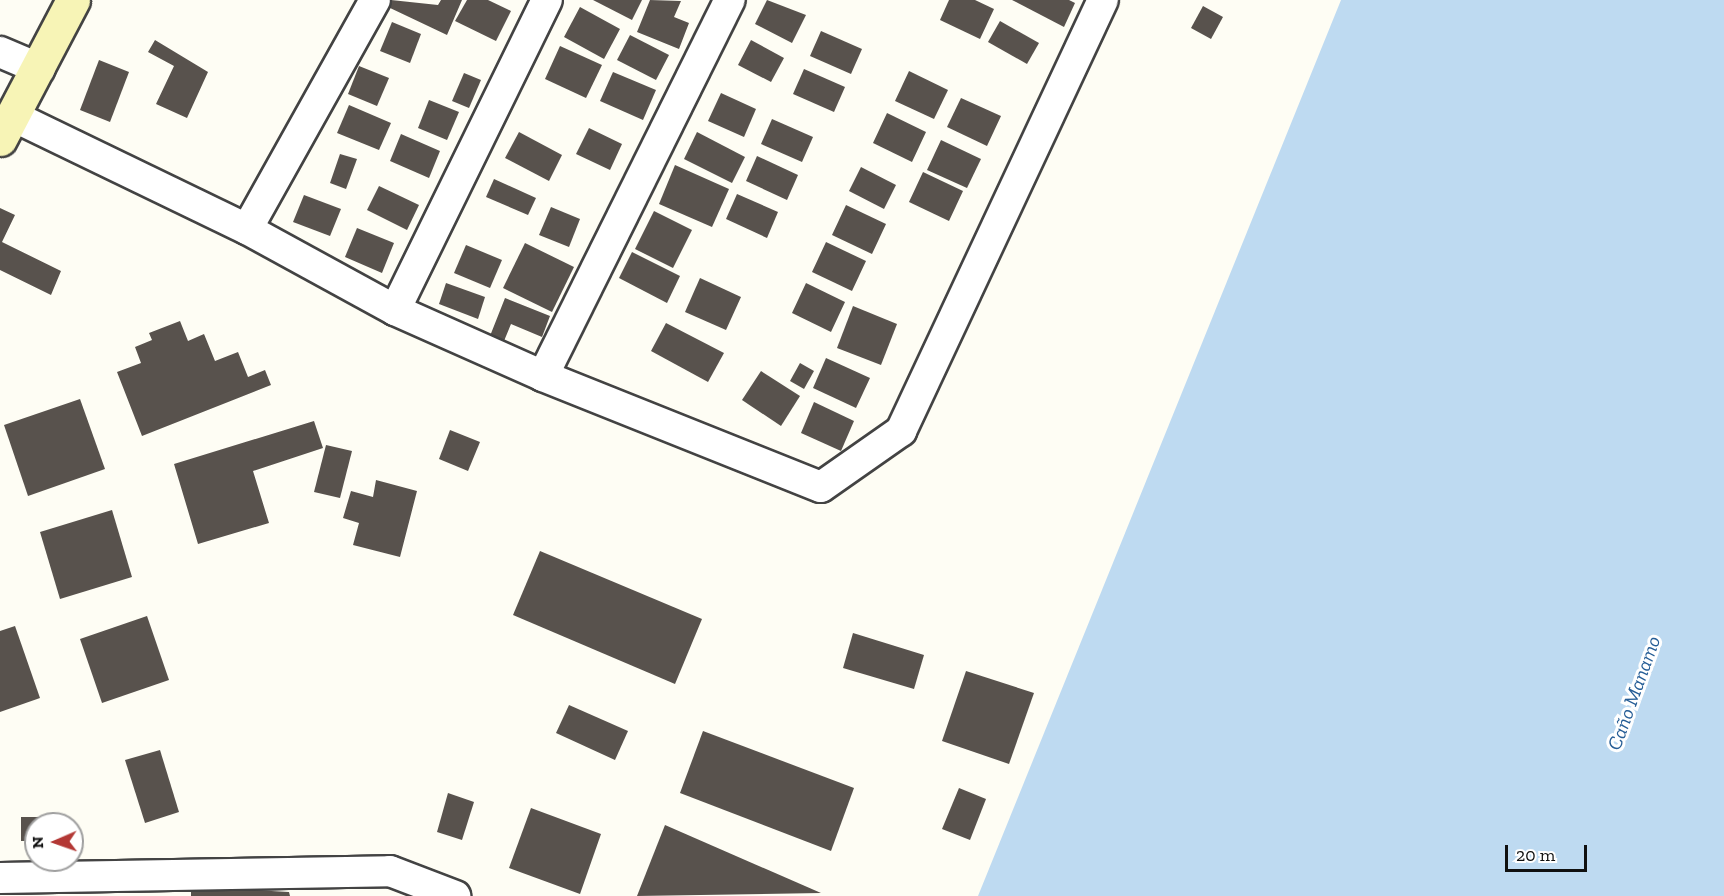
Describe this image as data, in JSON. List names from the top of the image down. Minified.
{"water":["Caño Manamo"],"scale_bar":"20 m","north":"left"}
